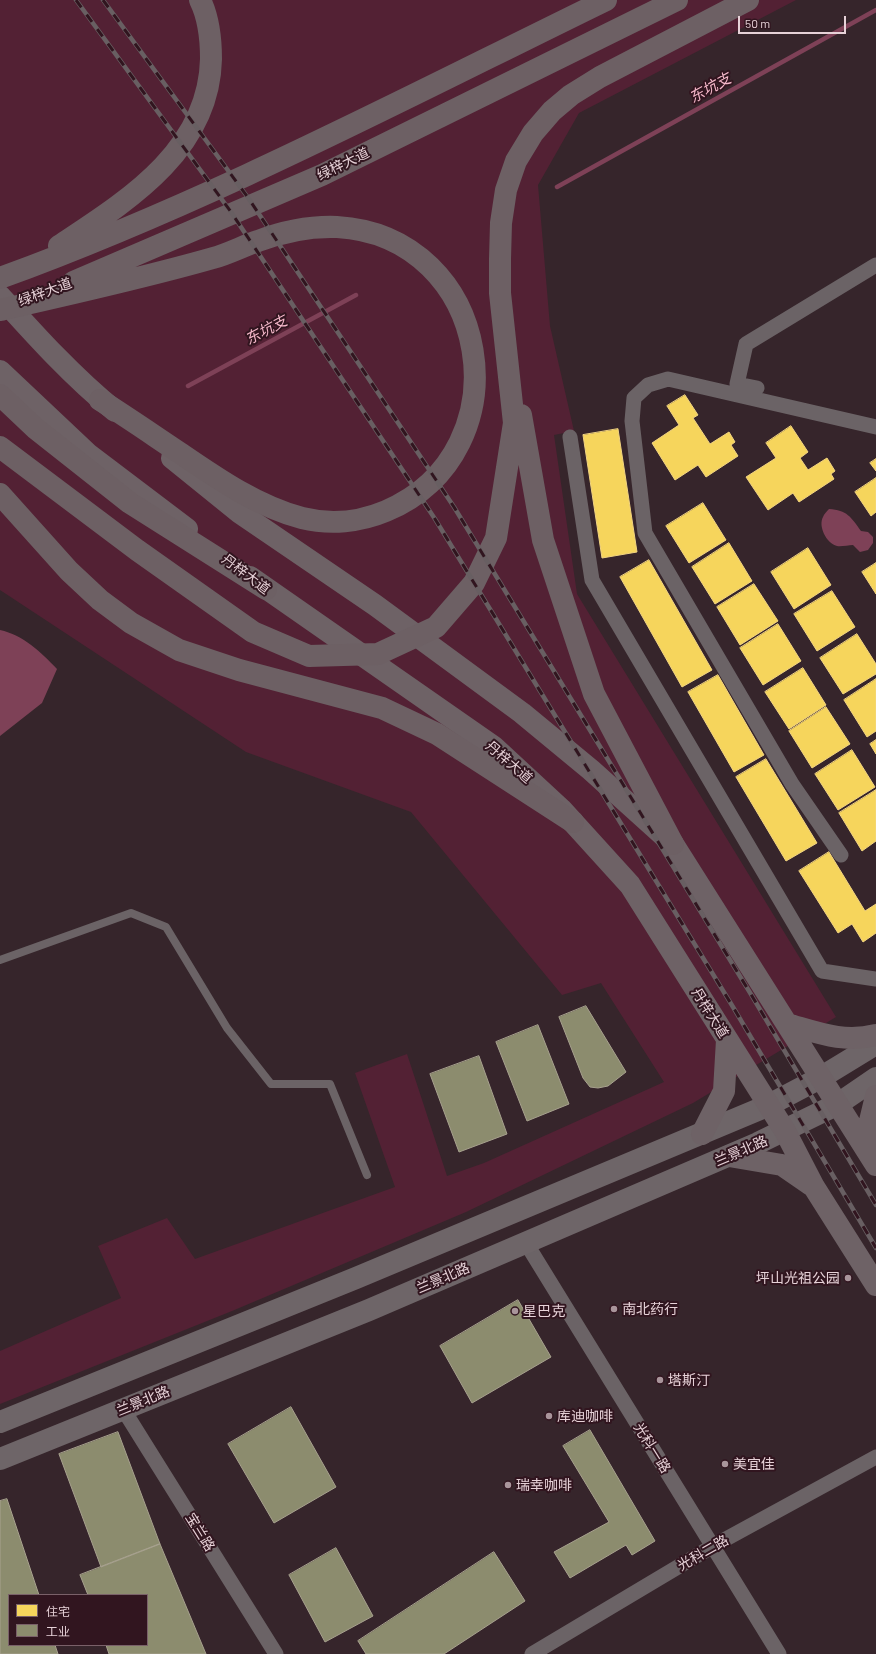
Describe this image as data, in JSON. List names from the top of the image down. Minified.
{"streets":{"highway":["绿梓大道"],"main road":["丹梓大道","兰景北路"],"street":["光科一路","宝兰路","光科二路"]},"crossings":[["丹梓大道","兰景北路"],["兰景北路","光科一路"],["兰景北路","宝兰路"],["光科一路","光科二路"]],"water":["东坑支"],"places":["坪山光祖公园","南北药行","星巴克","塔斯汀","库迪咖啡","美宜佳","瑞幸咖啡"],"legend":["住宅","工业"],"scale_bar":"50 m"}
